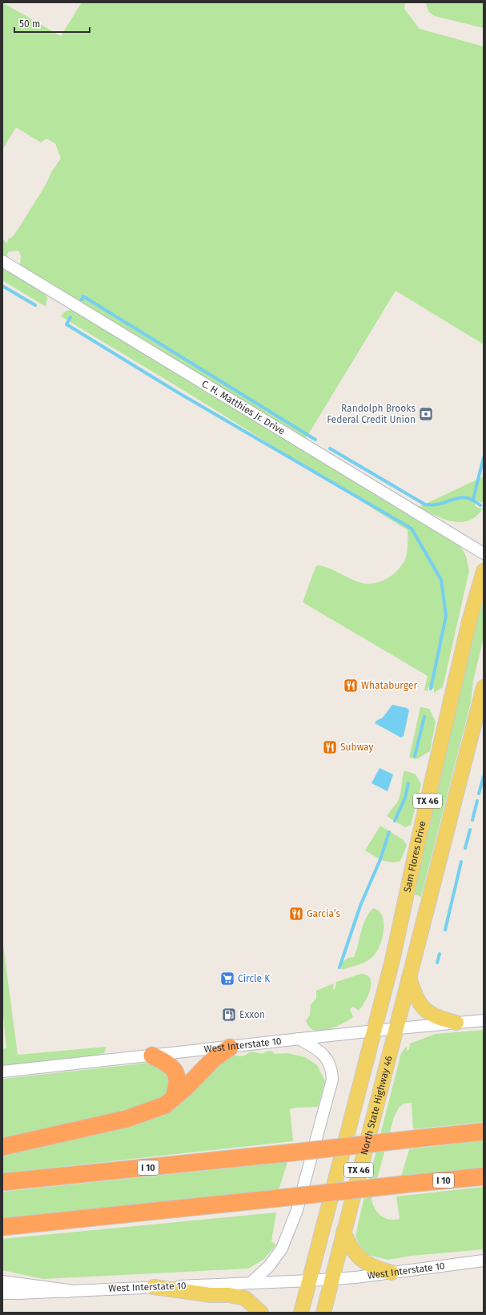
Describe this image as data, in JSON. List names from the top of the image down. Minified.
{"streets":{"highway":["I 10"],"main road":["TX 46","Sam Flores Drive","North State Highway 46"],"street":["C. H. Matthies Jr. Drive","West Interstate 10"]},"crossings":[["TX 46","West Interstate 10"],["TX 46","North State Highway 46"],["Sam Flores Drive","West Interstate 10"],["Sam Flores Drive","North State Highway 46"],["West Interstate 10","North State Highway 46"]],"places":{"bank":["Randolph Brooks Federal Credit Union"],"restaurant":["Whataburger","Subway","Garcia’s"],"supermarket":["Circle K"],"fuel station":["Exxon"]},"scale_bar":"50 m"}
